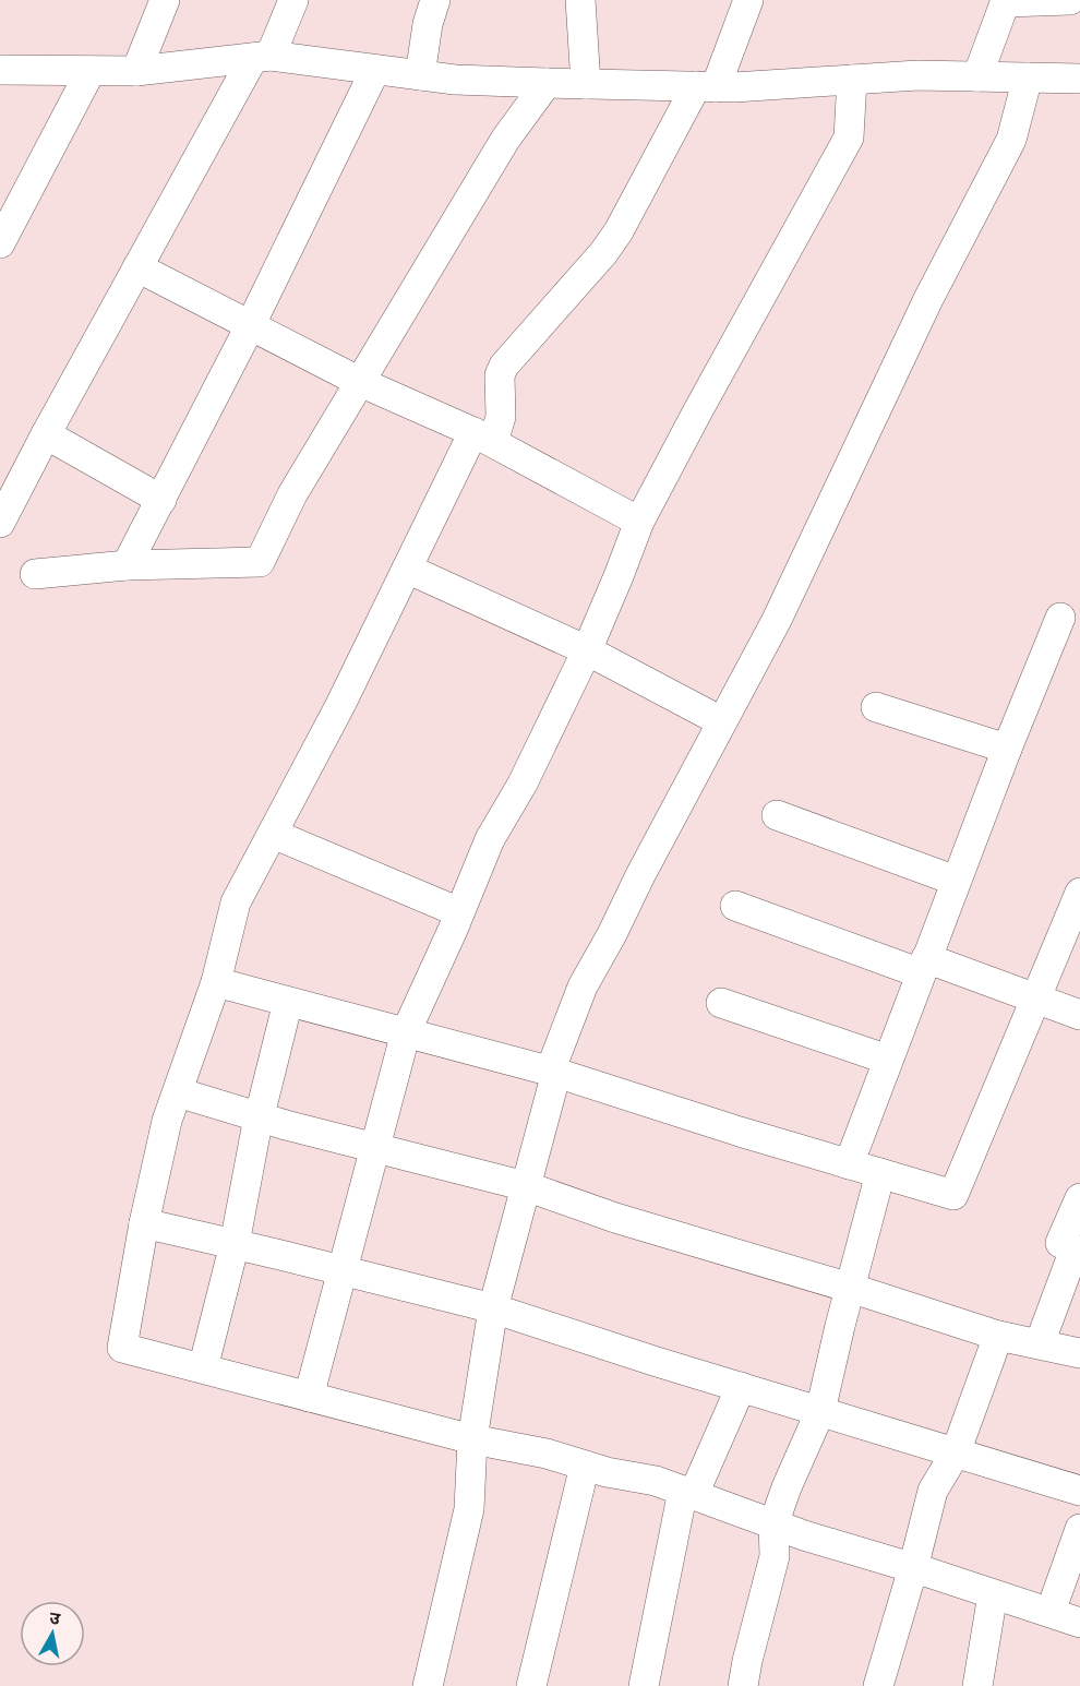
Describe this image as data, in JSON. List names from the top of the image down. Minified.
{"north":"top"}
